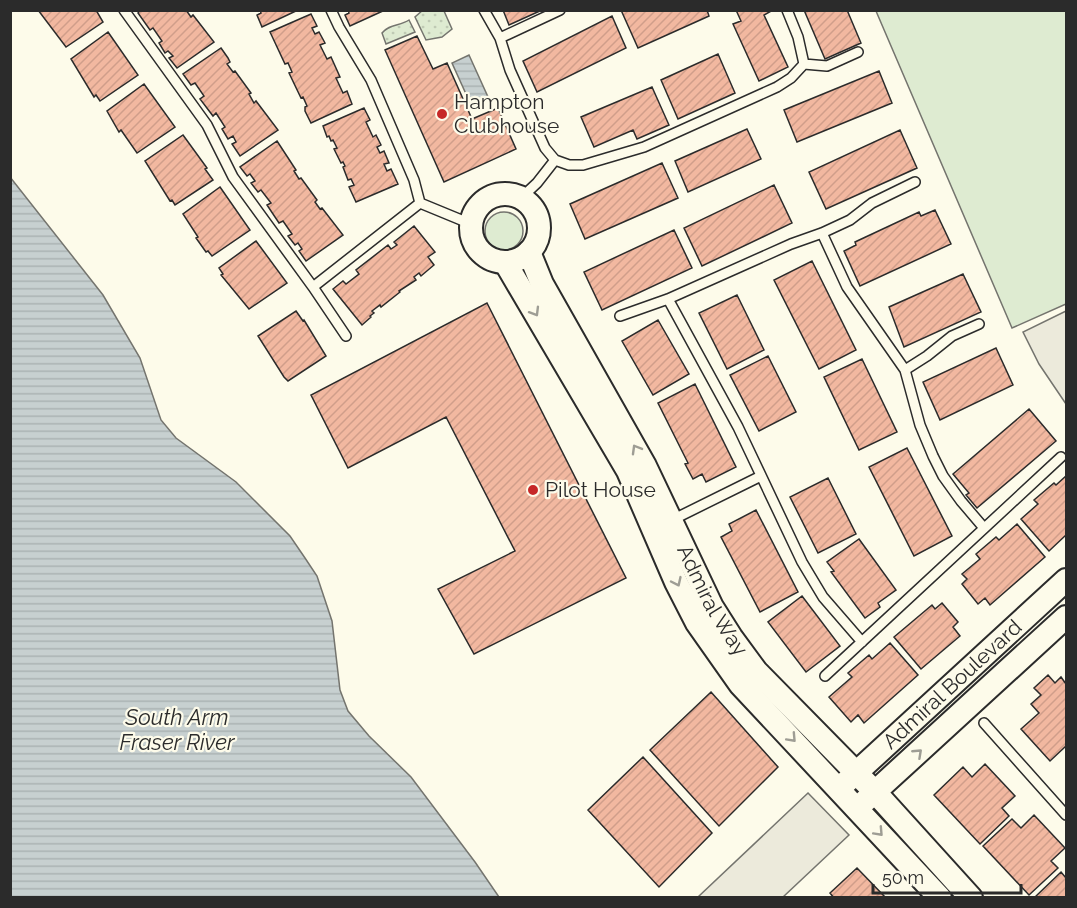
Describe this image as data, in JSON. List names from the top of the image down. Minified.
{"streets":{"street":["Admiral Way","Admiral Boulevard"]},"crossings":[["Admiral Way","Admiral Boulevard"]],"water":["South Arm Fraser River"],"places":["Hampton Clubhouse","Pilot House"],"scale_bar":"50 m"}
